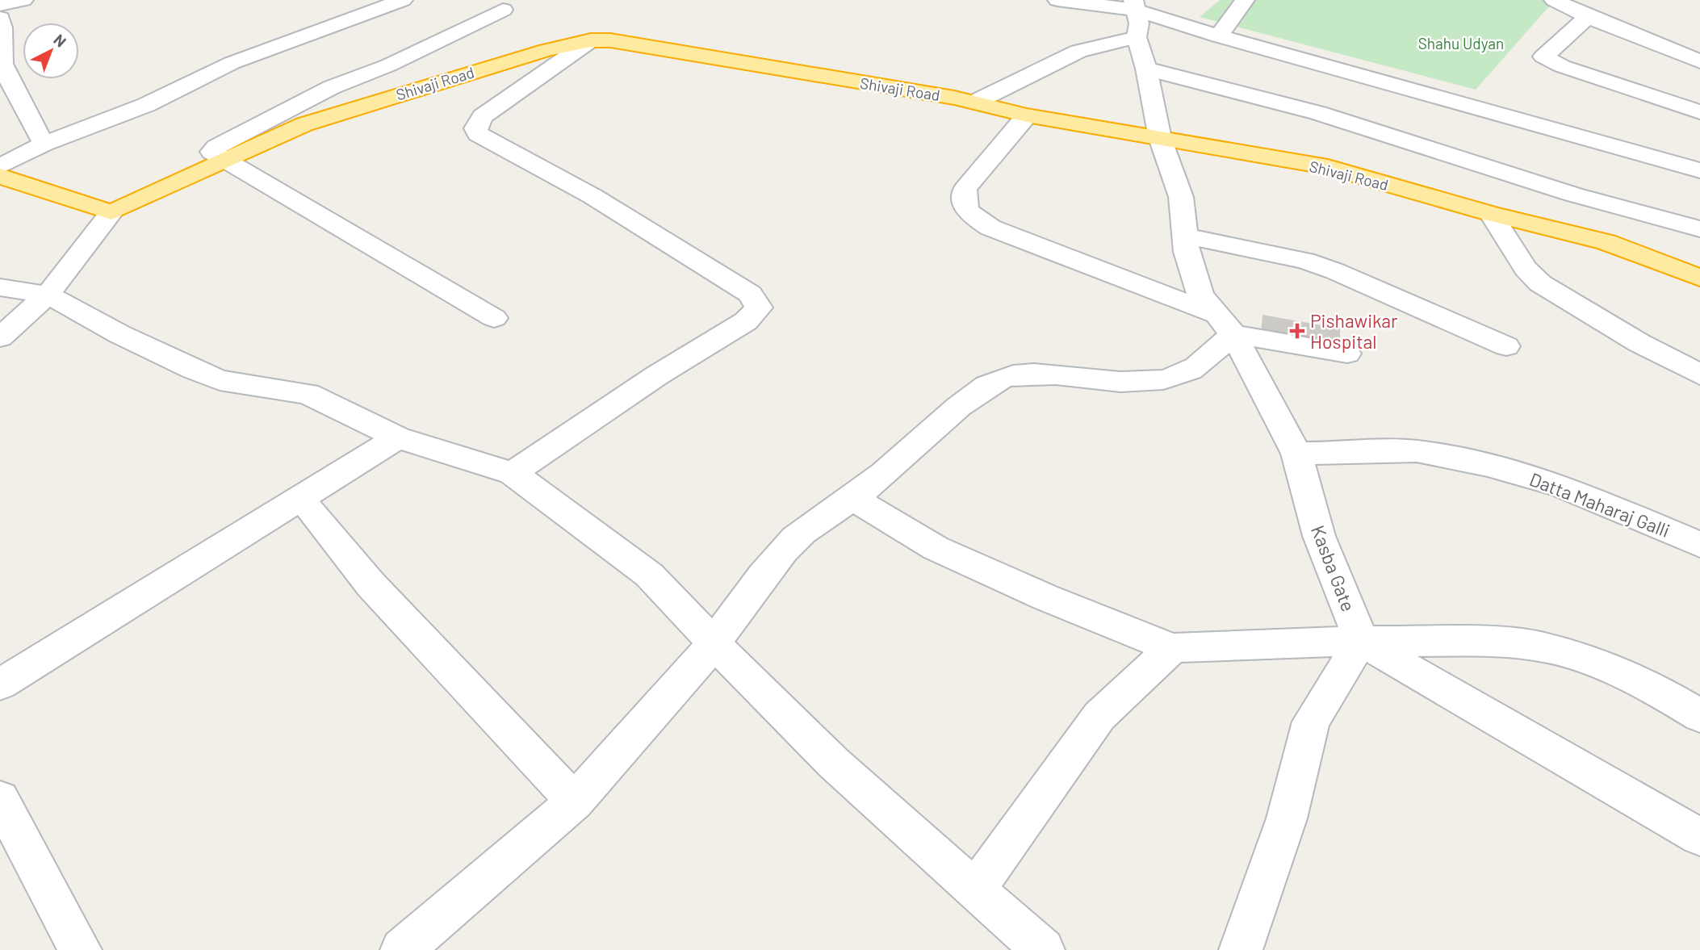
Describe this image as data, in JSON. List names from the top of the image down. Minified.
{"streets":{"highway":["Shivaji Road"],"street":["Datta Maharaj Galli","Kasba Gate"]},"crossings":[["Shivaji Road","Kasba Gate"],["Datta Maharaj Galli","Kasba Gate"]],"parks":["Shahu Udyan"],"places":{"health":["Pishawikar Hospital"]},"north":"top right"}
